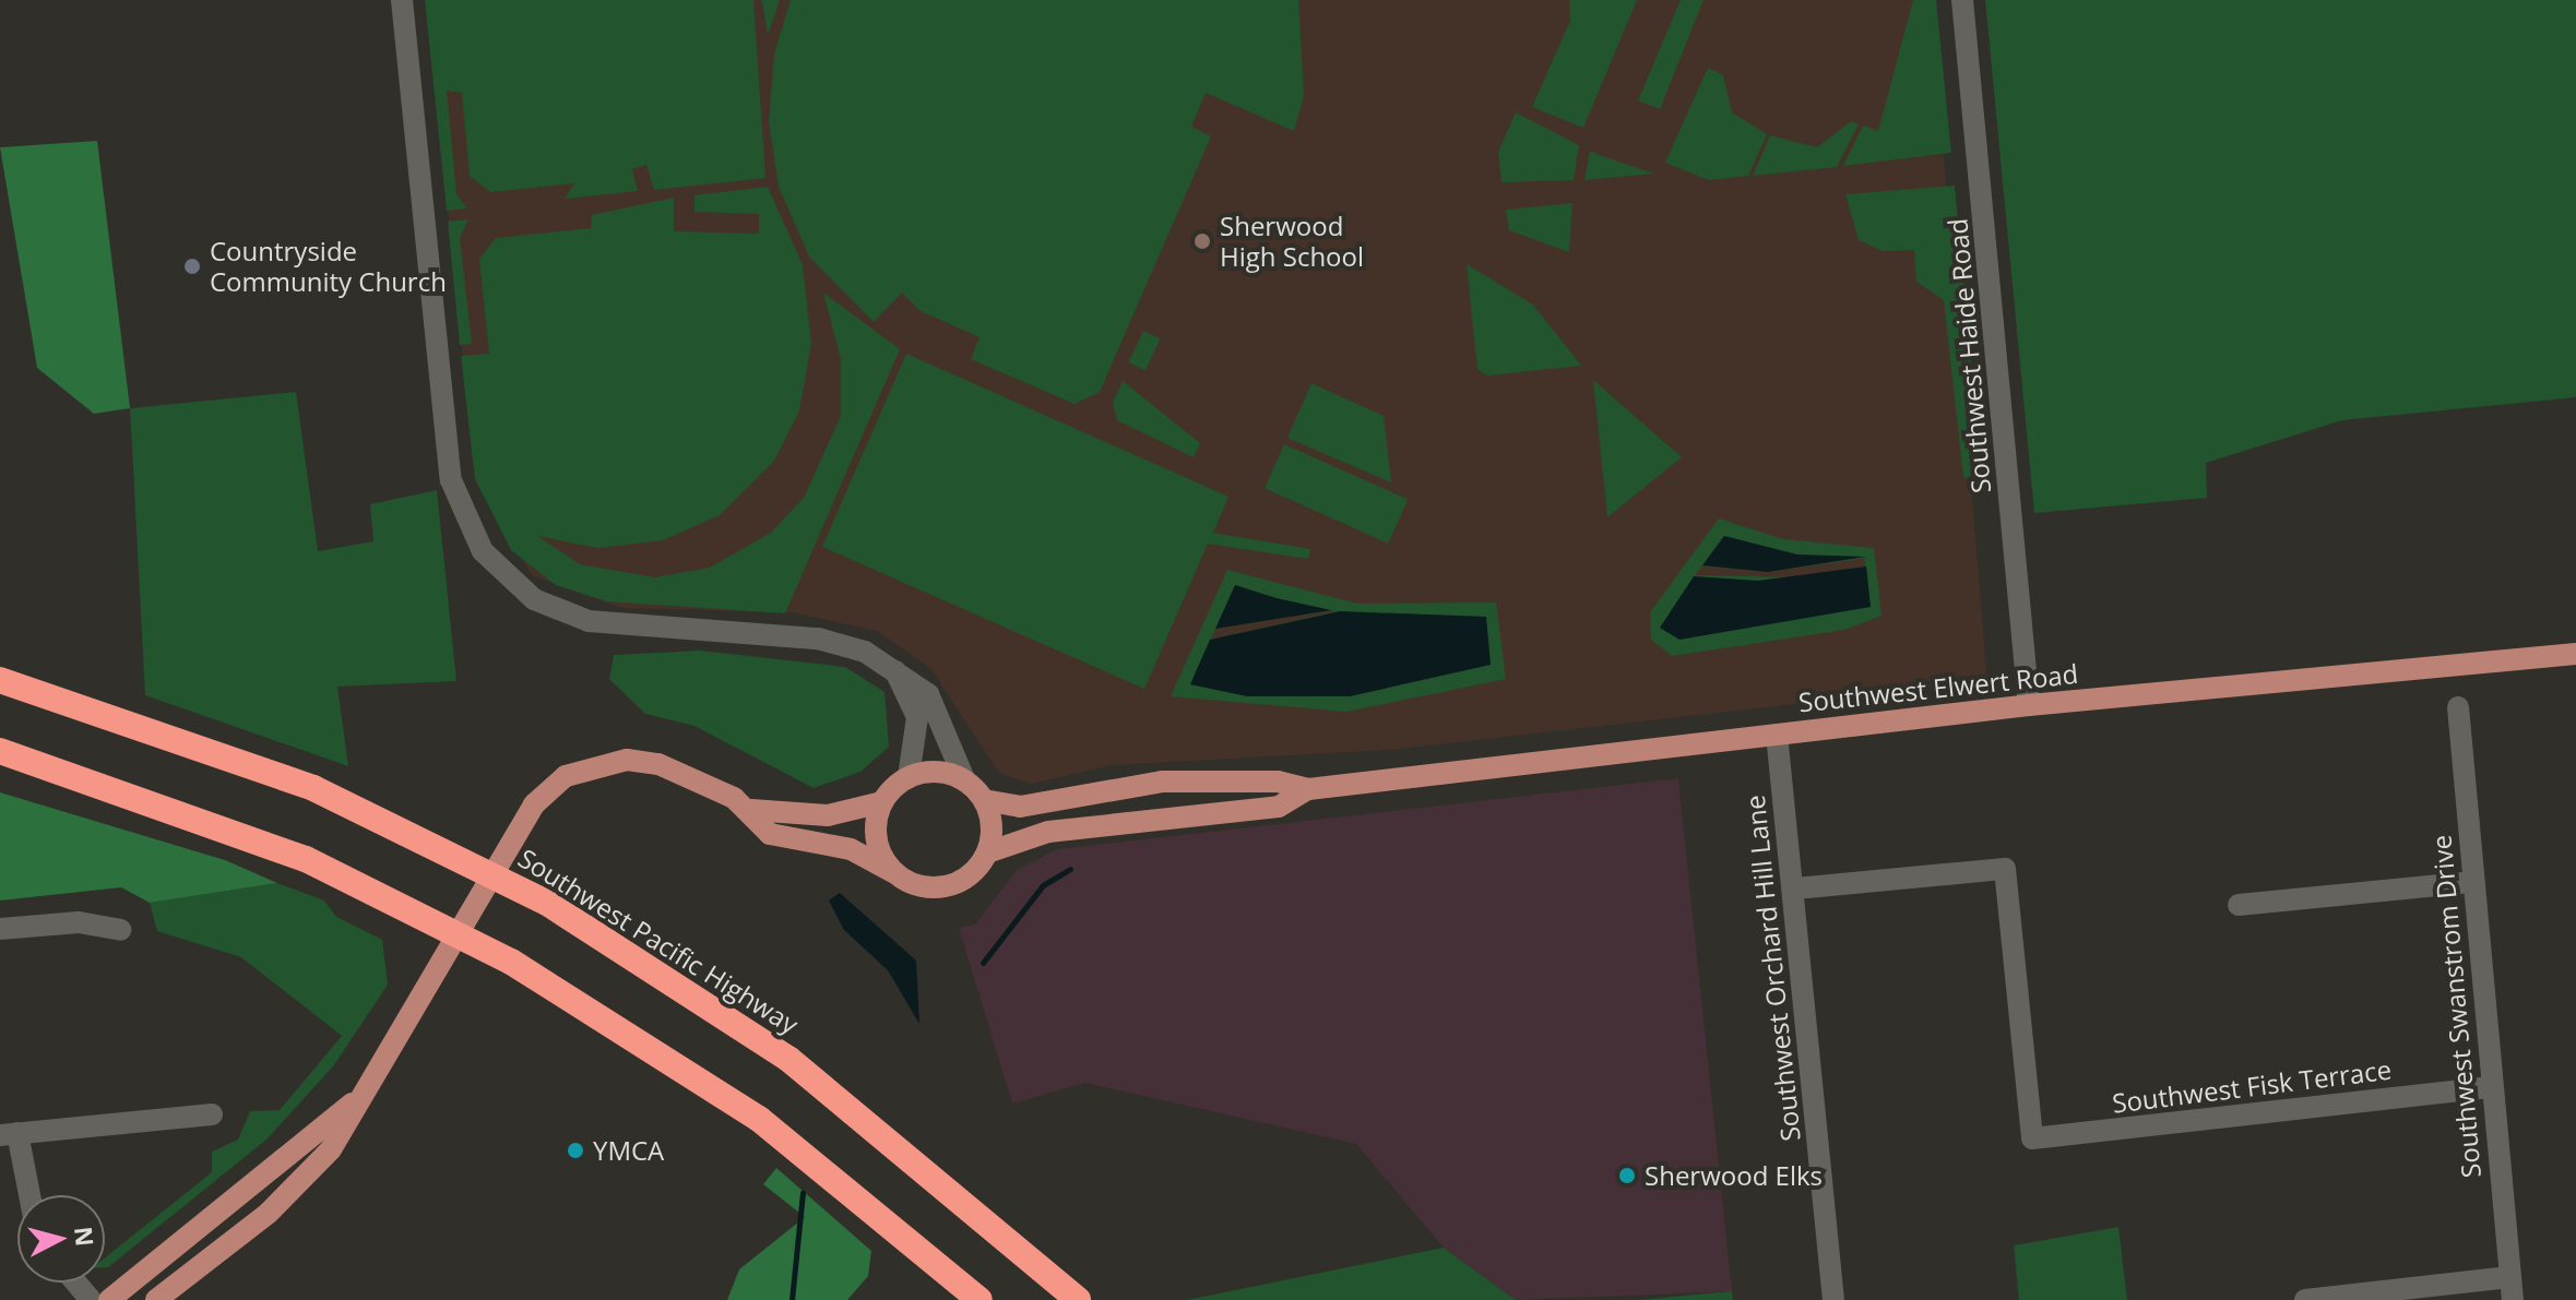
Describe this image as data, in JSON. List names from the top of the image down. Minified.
{"streets":{"highway":["Southwest Pacific Highway"],"main road":["Southwest Elwert Road"],"street":["Southwest Haide Road","Southwest Orchard Hill Lane","Southwest Swanstrom Drive","Southwest Fisk Terrace"]},"crossings":[["Southwest Haide Road","Southwest Elwert Road"],["Southwest Elwert Road","Southwest Orchard Hill Lane"],["Southwest Orchard Hill Lane","Southwest Fisk Terrace"],["Southwest Swanstrom Drive","Southwest Fisk Terrace"]],"places":["Sherwood High School","Countryside Community Church","YMCA","Sherwood Elks"],"north":"right"}
